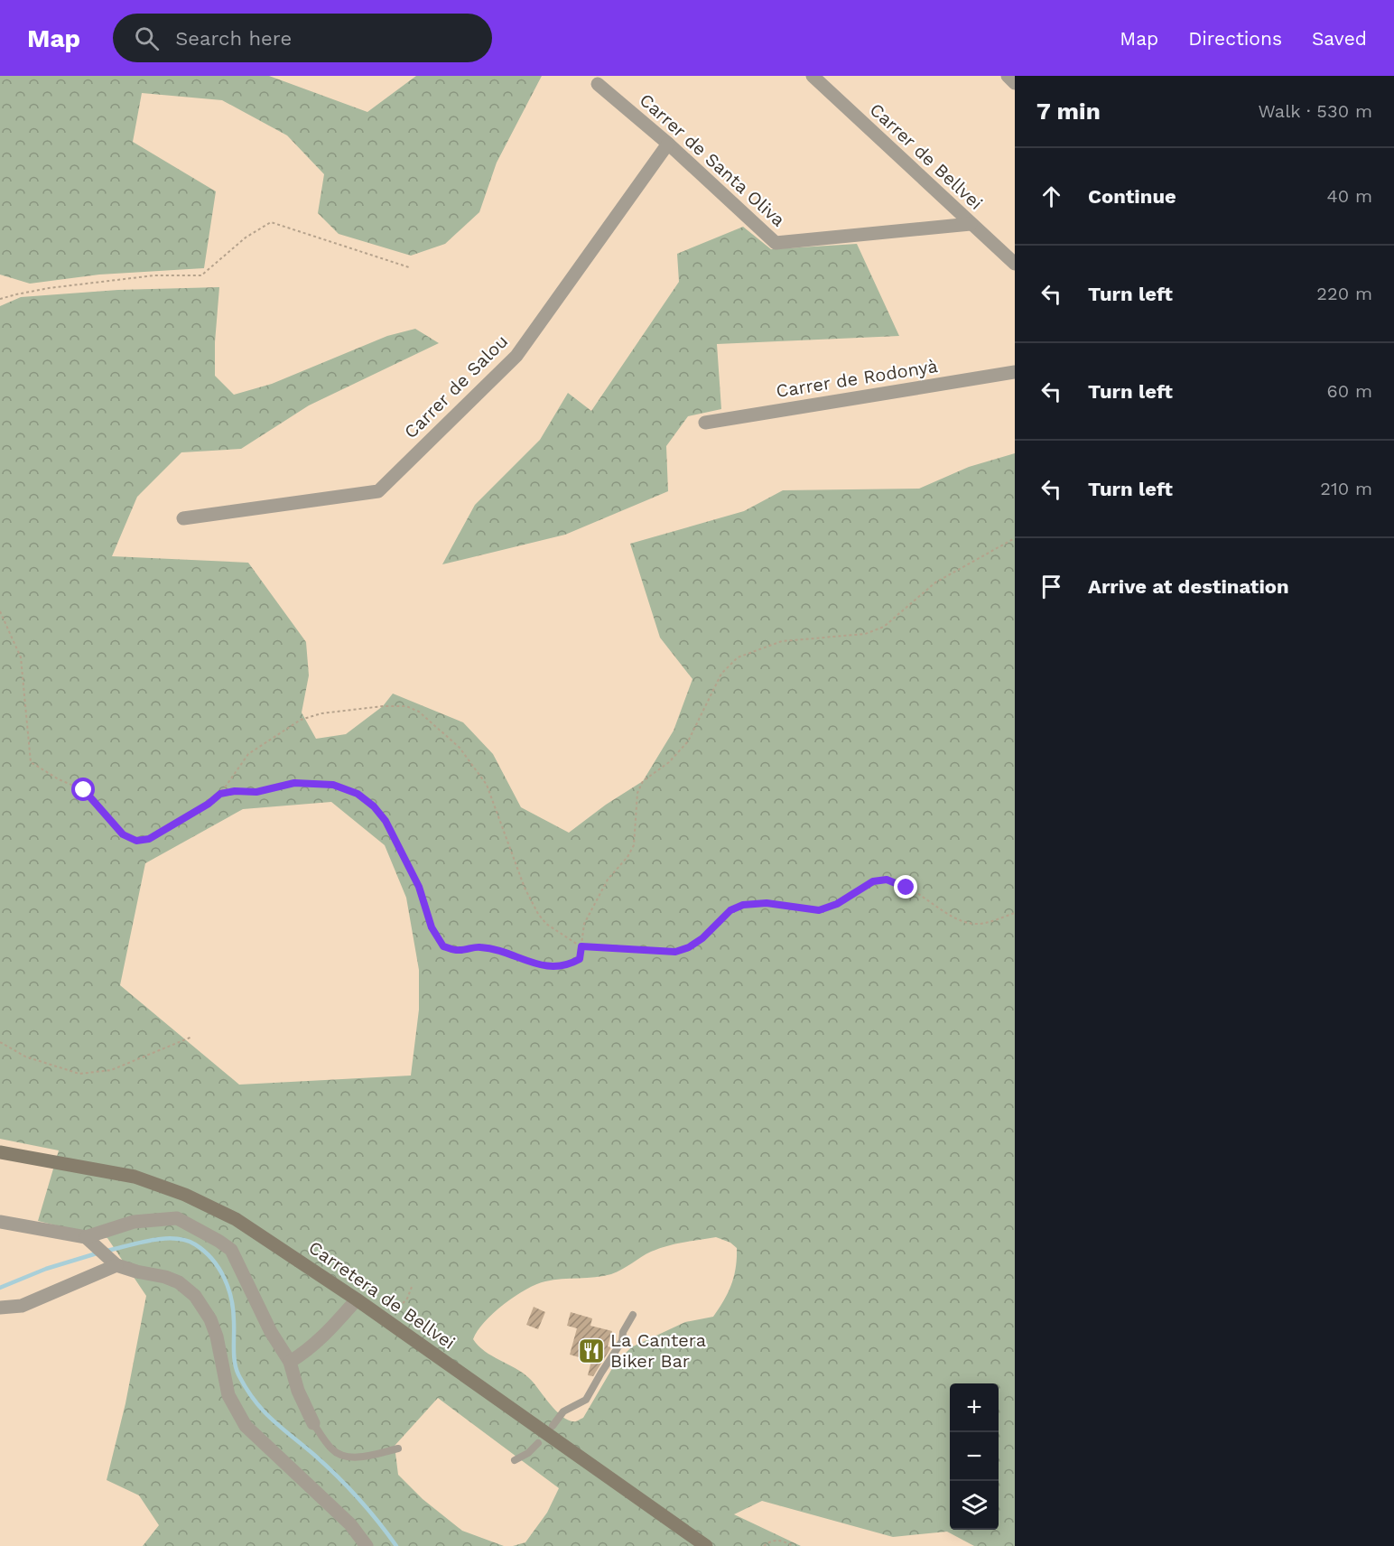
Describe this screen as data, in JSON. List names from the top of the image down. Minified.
{"streets":{"main road":["Carretera de Bellvei"],"street":["Carrer de Bellvei","Carrer de Santa Oliva","Carrer de Rodonyà","Carrer de Salou"]},"crossings":[["Carrer de Bellvei","Carrer de Santa Oliva"],["Carrer de Santa Oliva","Carrer de Salou"]],"places":{"restaurant":["La Cantera Biker Bar"]},"page":{"header":"Map","search":"Search here","nav":["Map","Directions","Saved"],"heading":["7 min","Walk · 530 m"],"list":[["Continue","40 m"],["Turn left","220 m"],["Turn left","60 m"],["Turn left","210 m"],"Arrive at destination"],"map_buttons":["+","−"]}}
